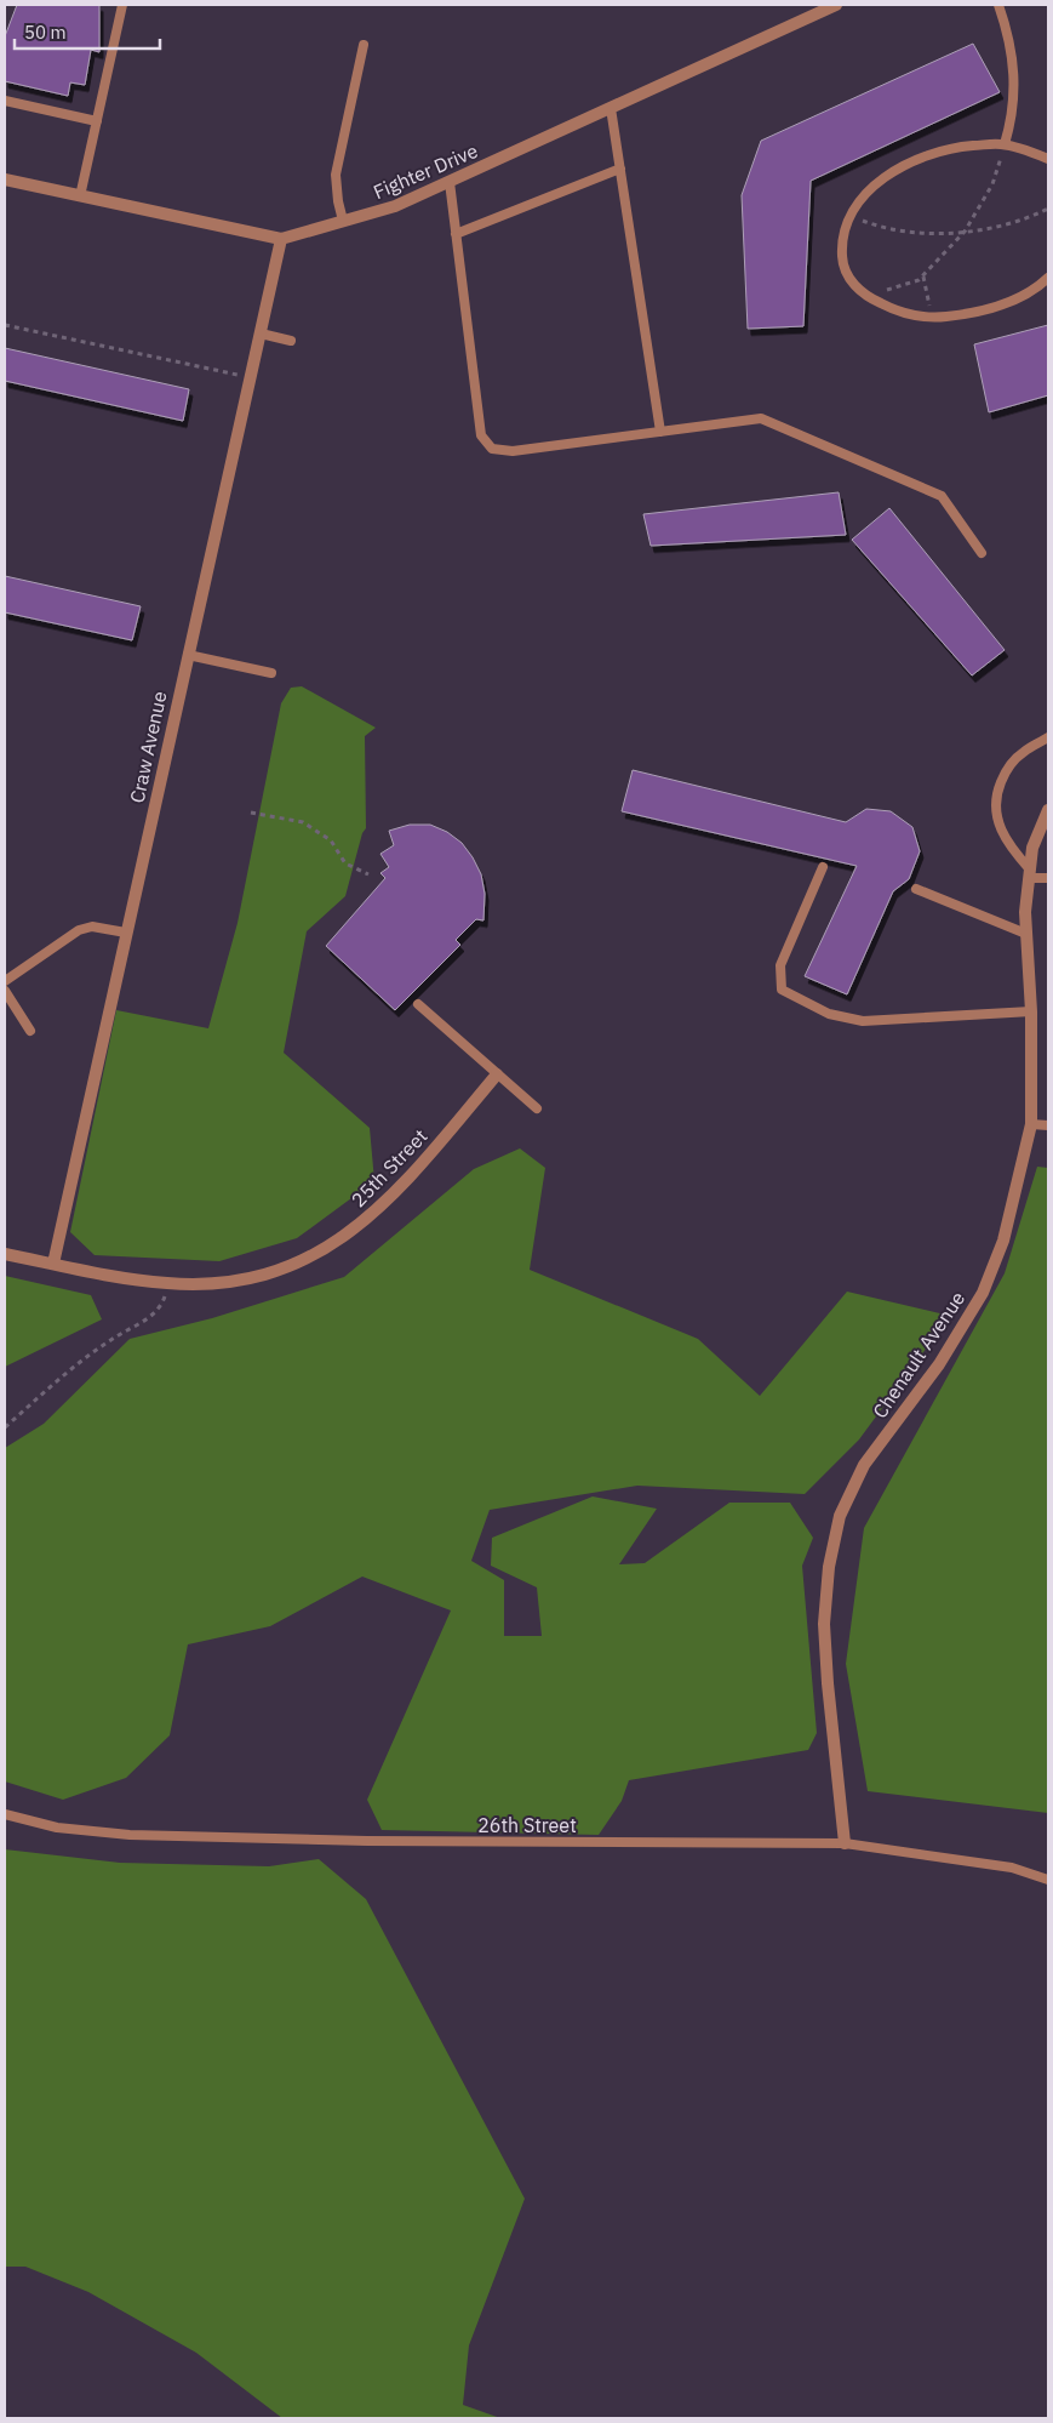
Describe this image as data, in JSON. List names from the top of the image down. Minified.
{"streets":{"street":["Fighter Drive","Craw Avenue","25th Street","Chenault Avenue"],"lane":["26th Street"]},"crossings":[["Fighter Drive","Craw Avenue"],["Craw Avenue","25th Street"],["Chenault Avenue","26th Street"]],"scale_bar":"50 m"}
